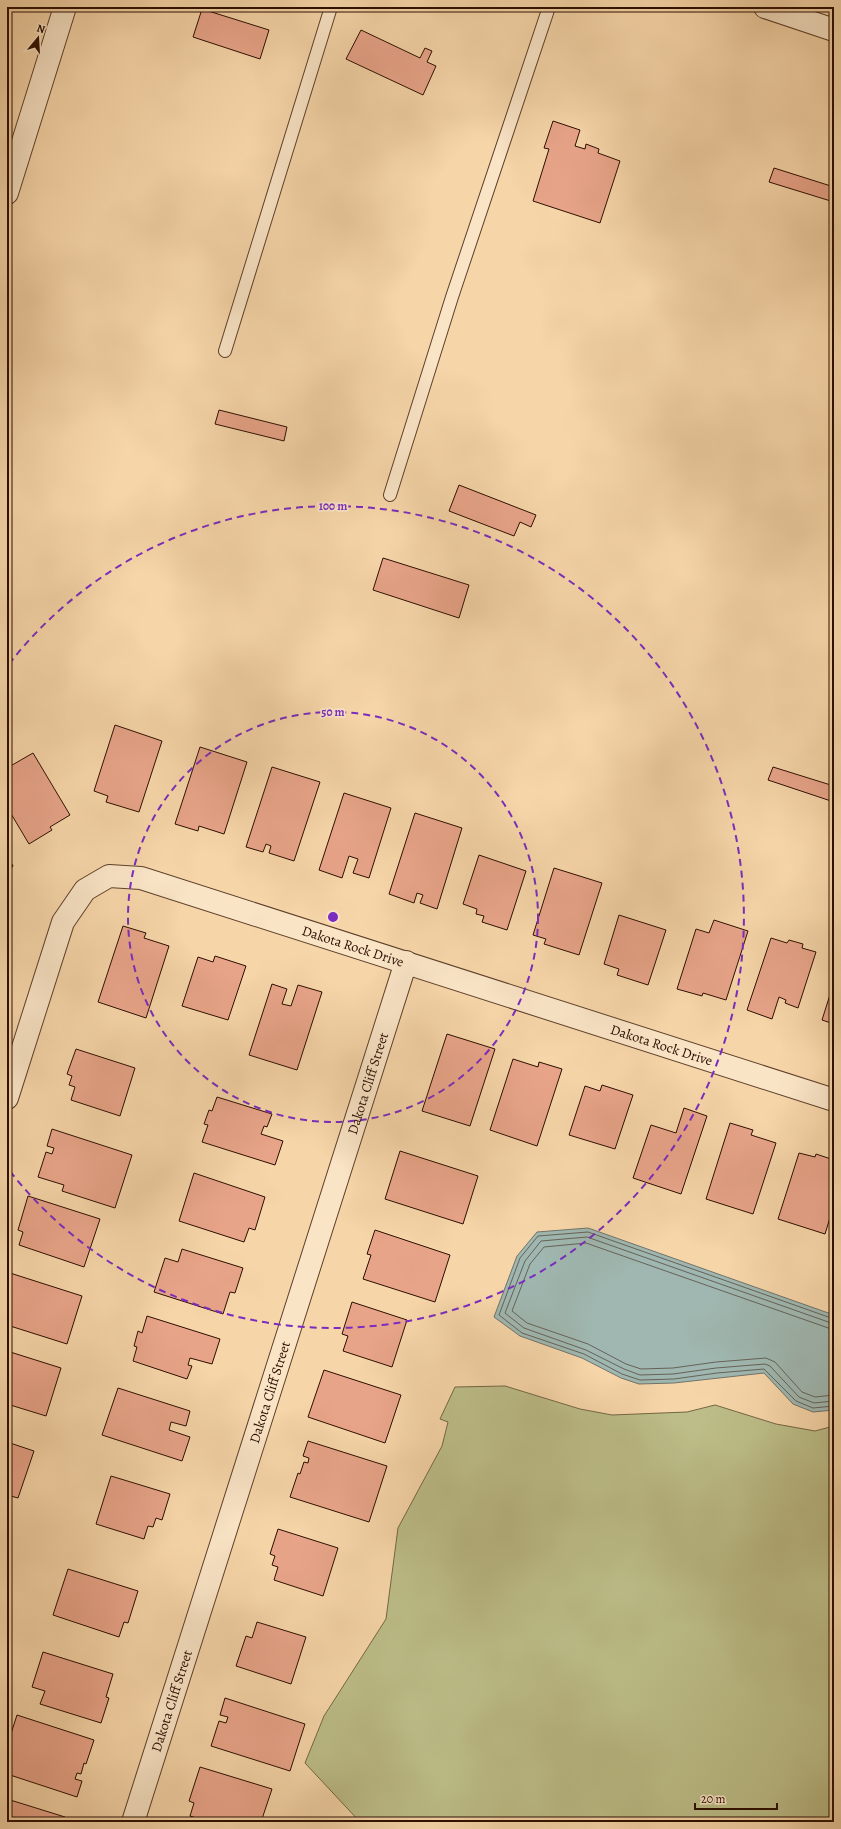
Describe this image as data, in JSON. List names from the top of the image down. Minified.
{"streets":{"street":["Dakota Rock Drive","Dakota Cliff Street"]},"crossings":[["Dakota Rock Drive","Dakota Cliff Street"]],"scale_bar":"20 m","north":"top","rings":["100 m","50 m"]}
